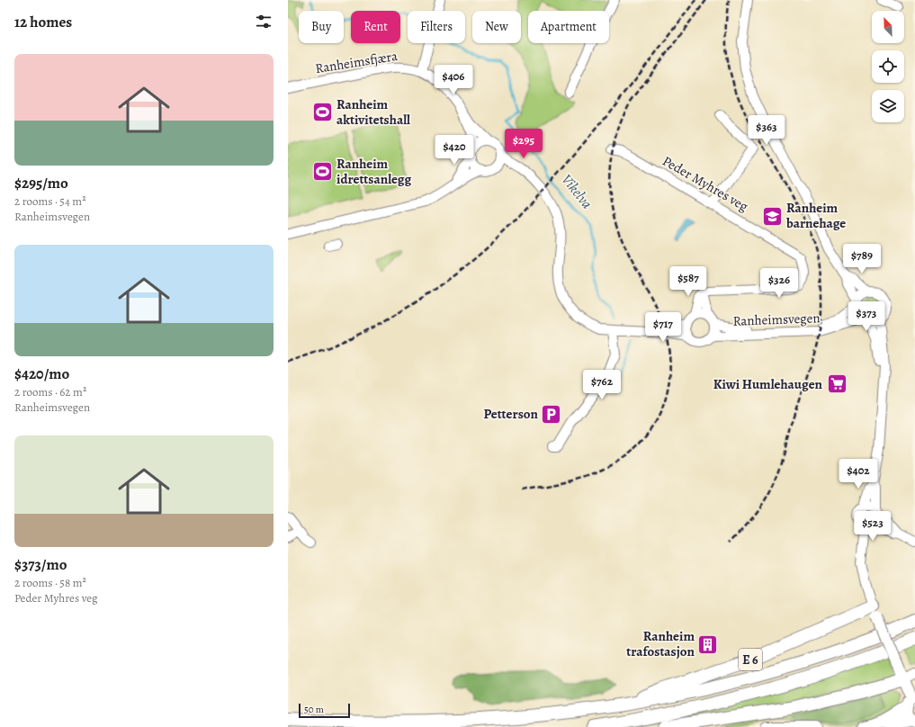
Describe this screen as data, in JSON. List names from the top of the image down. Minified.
{"streets":{"highway":["E 6"],"street":["Ranheimsfjæra","Peder Myhres veg","Ranheimsvegen"]},"water":["Vikelva"],"places":{"sports":["Ranheim aktivitetshall","Ranheim idrettsanlegg"],"school or university":["Ranheim barnehage"],"supermarket":["Kiwi Humlehaugen"],"parking":["Petterson"],"building":["Ranheim trafostasjon"]},"scale_bar":"50 m","north":"top left","page":{"heading":"12 homes","chip":["Buy","Rent","Filters","New","Apartment"],"list":[{"name":"$295/mo","note":"2 rooms · 54 m² · Ranheimsvegen"},{"name":"$420/mo","note":"2 rooms · 62 m² · Ranheimsvegen"},{"name":"$373/mo","note":"2 rooms · 58 m² · Peder Myhres veg"}],"price":["$406","$363","$295","$420","$789","$587","$326","$373","$717","$762","$402","$523"],"scale":"50 m"}}
